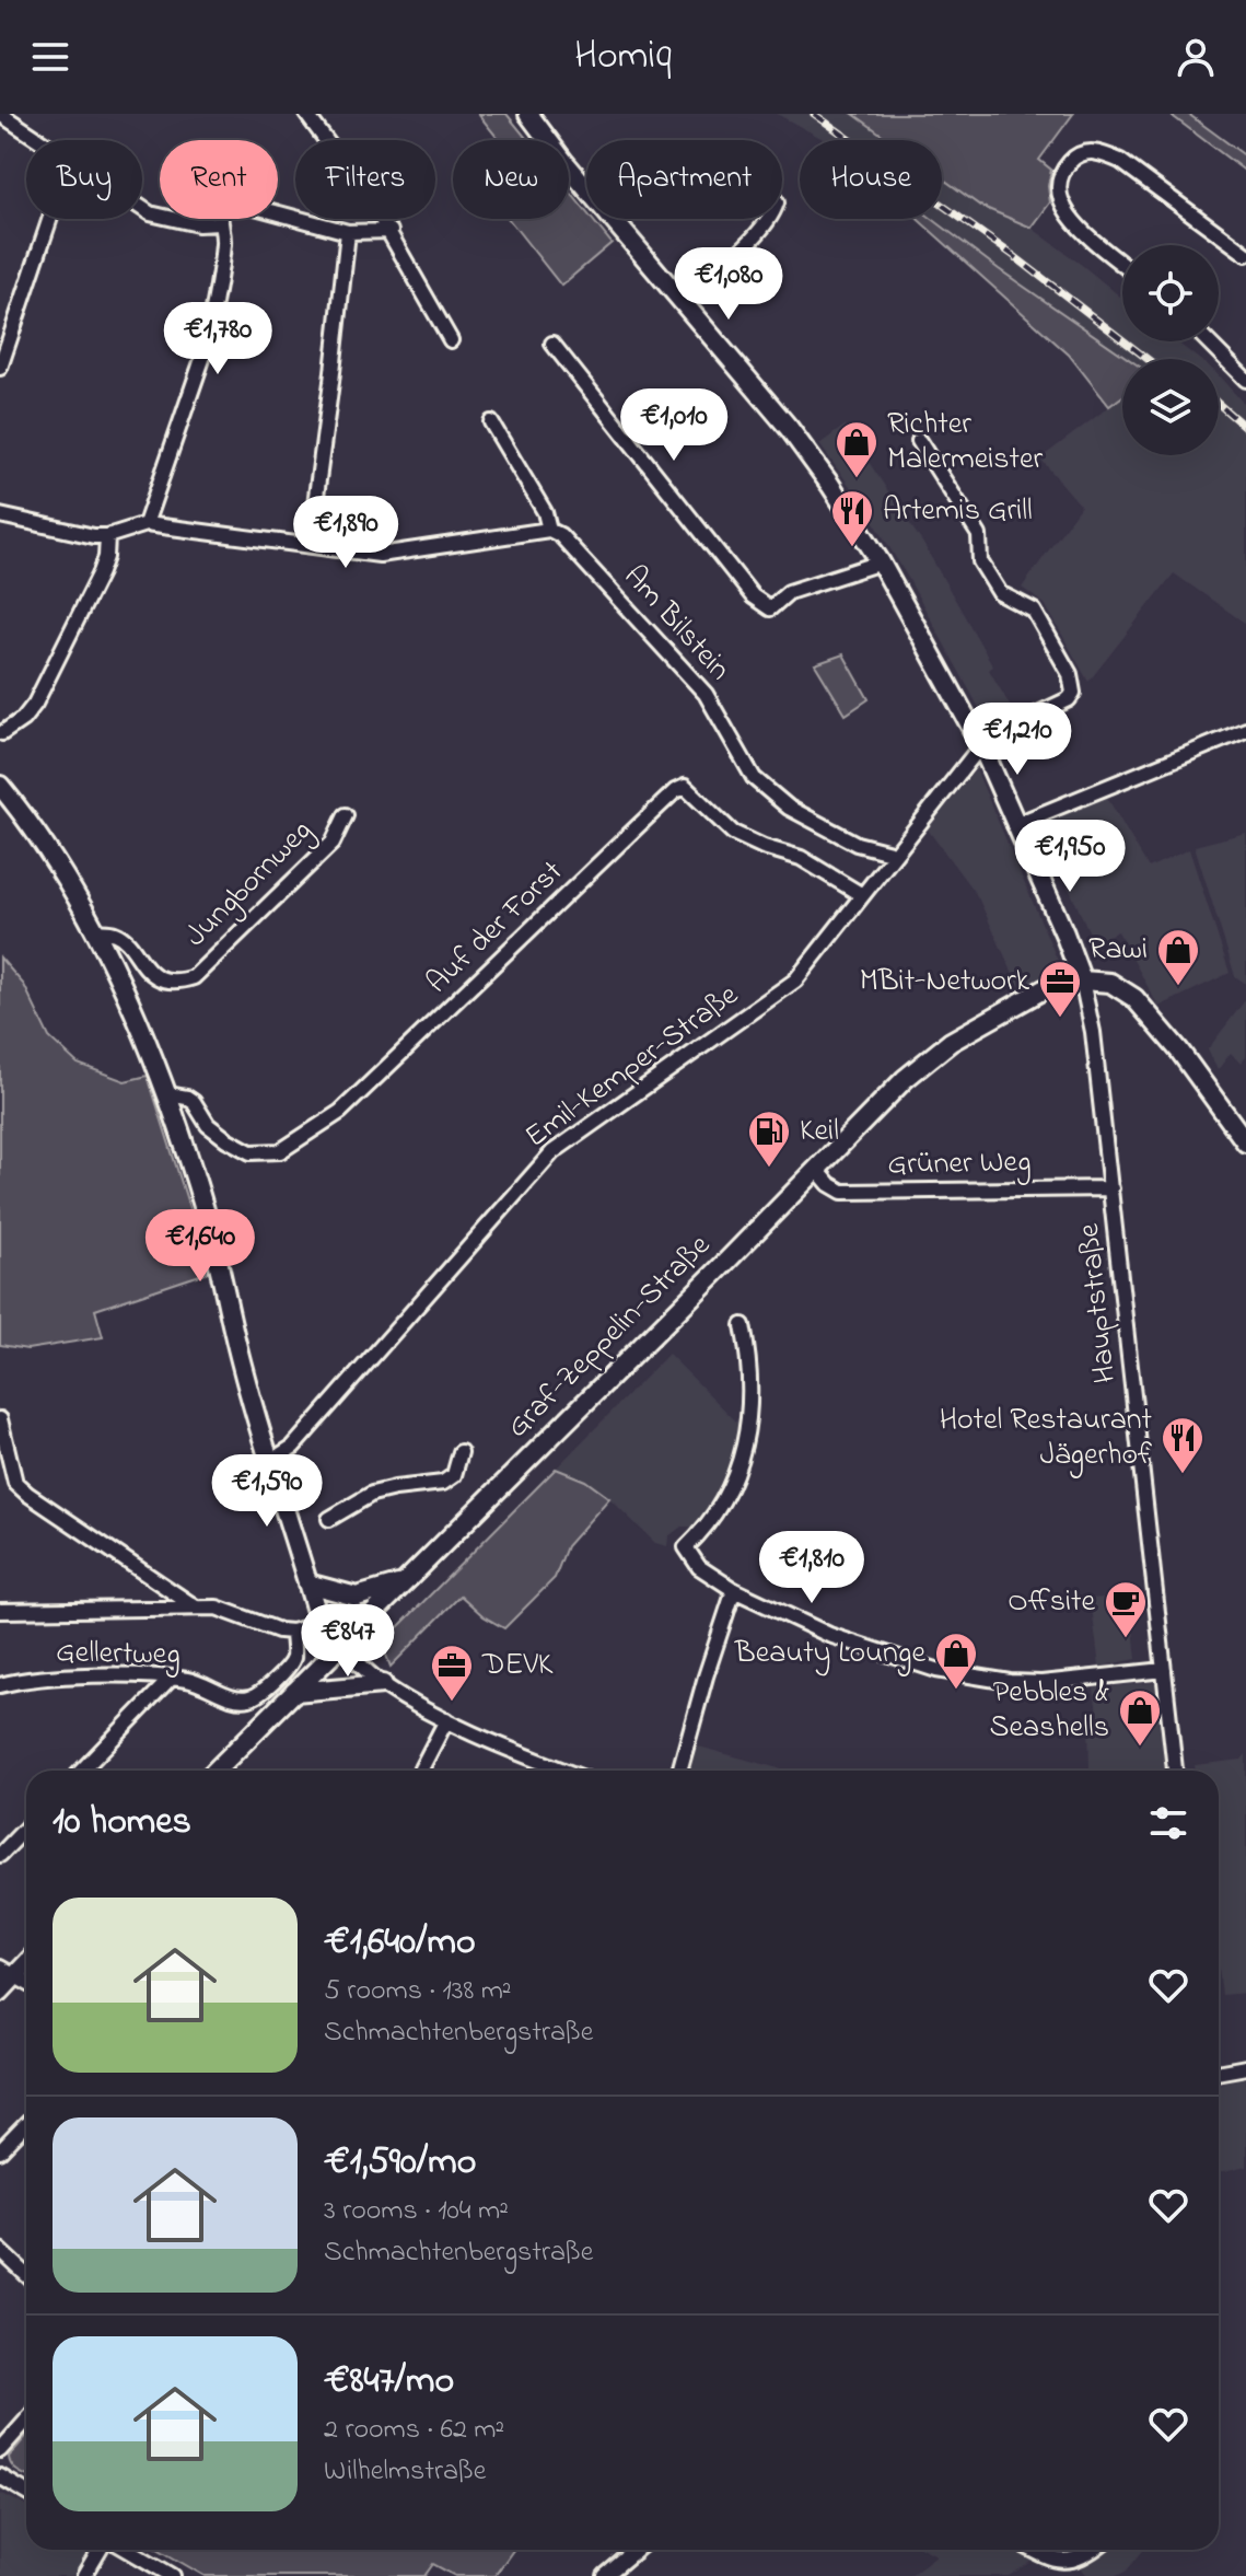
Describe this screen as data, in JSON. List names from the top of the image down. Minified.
{"streets":{"main road":["Graf-Zeppelin-Straße"],"street":["Am Bilstein","Jungbornweg","Auf der Forst","Emil-Kemper-Straße","Grüner Weg","Hauptstraße","Gellertweg"]},"crossings":[["Am Bilstein","Emil-Kemper-Straße"],["Auf der Forst","Emil-Kemper-Straße"],["Grüner Weg","Hauptstraße"],["Grüner Weg","Graf-Zeppelin-Straße"],["Hauptstraße","Graf-Zeppelin-Straße"]],"places":{"shop":["Richter Malermeister","Rawi","Beauty Lounge","Pebbles & Seashells"],"restaurant":["Artemis Grill","Hotel Restaurant Jägerhof"],"office":["MBit-Network","DEVK"],"fuel station":["Keil"],"cafe":["Offsite"]},"page":{"header":"Homiq","chip":["Buy","Rent","Filters","New","Apartment","House"],"price":["€1,080","€1,780","€1,010","€1,890","€1,210","€1,950","€1,640","€1,590","€1,810","€847"],"heading":"10 homes","list":[{"name":"€1,640/mo","note":"5 rooms · 138 m² · Schmachtenbergstraße"},{"name":"€1,590/mo","note":"3 rooms · 104 m² · Schmachtenbergstraße"},{"name":"€847/mo","note":"2 rooms · 62 m² · Wilhelmstraße"}]}}
